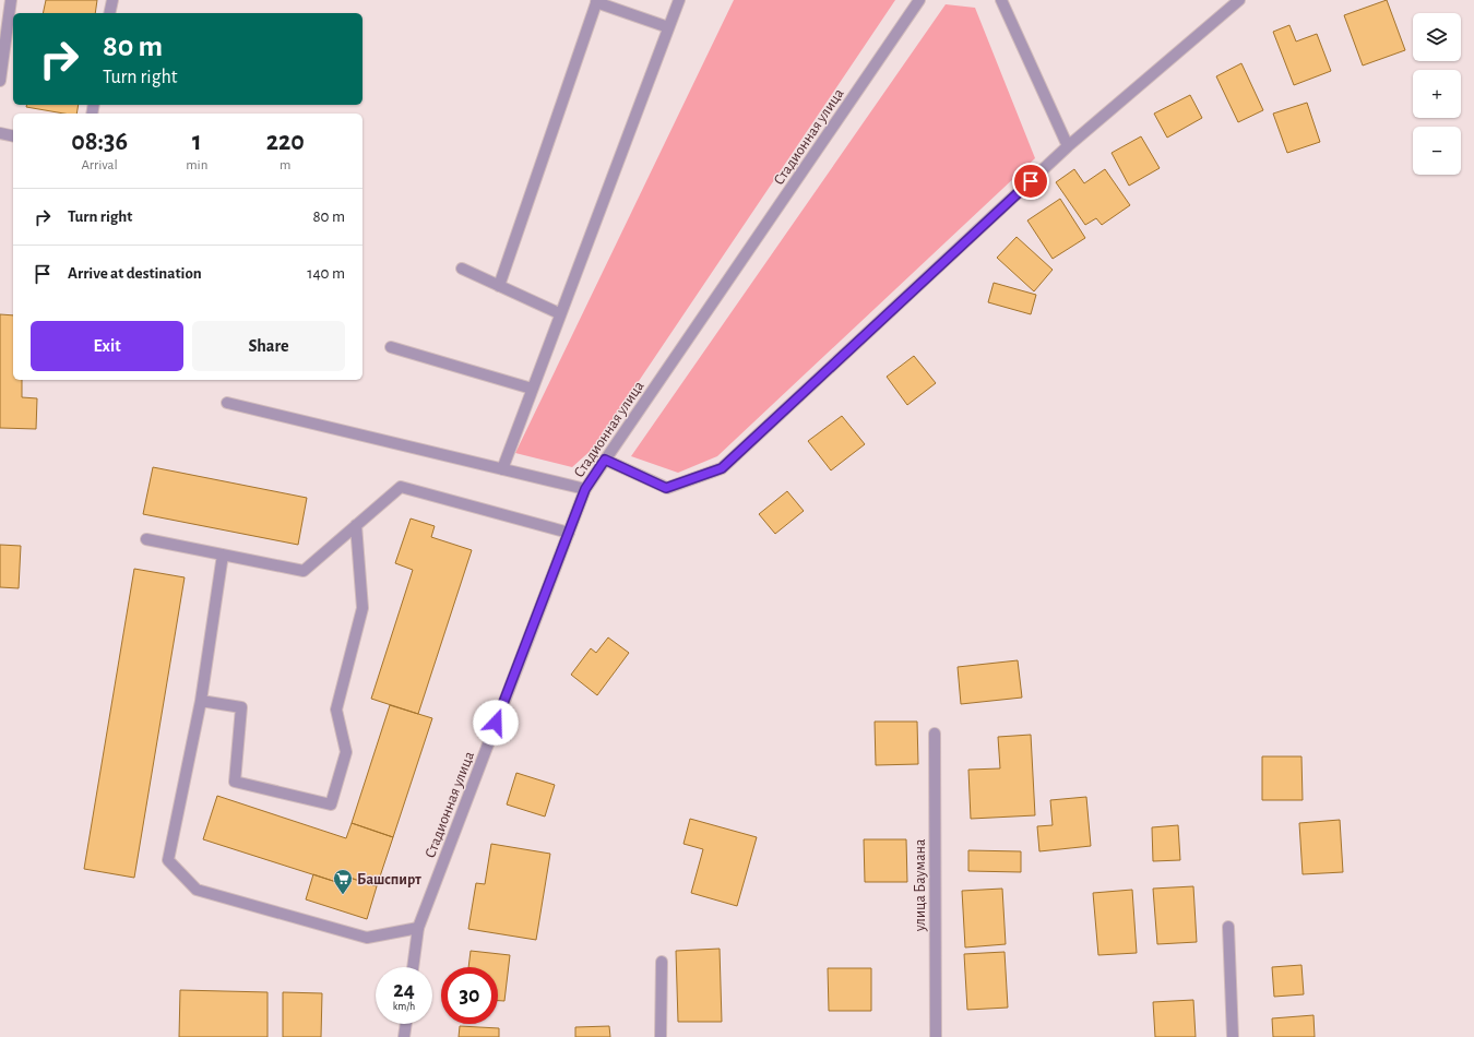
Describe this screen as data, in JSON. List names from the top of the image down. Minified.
{"streets":{"street":["Стадионная улица","улица Баумана"]},"places":{"supermarket":["Башспирт"]},"page":{"map_buttons":["+","−"],"turn":["80 m","Turn right"],"eta":["08:36","Arrival","1","min","220","m"],"list":[{"name":"Turn right","value":"80 m"},{"name":"Arrive at destination","value":"140 m"}],"buttons":["Exit","Share"],"speed":"24 km/h","limit":"30"}}
